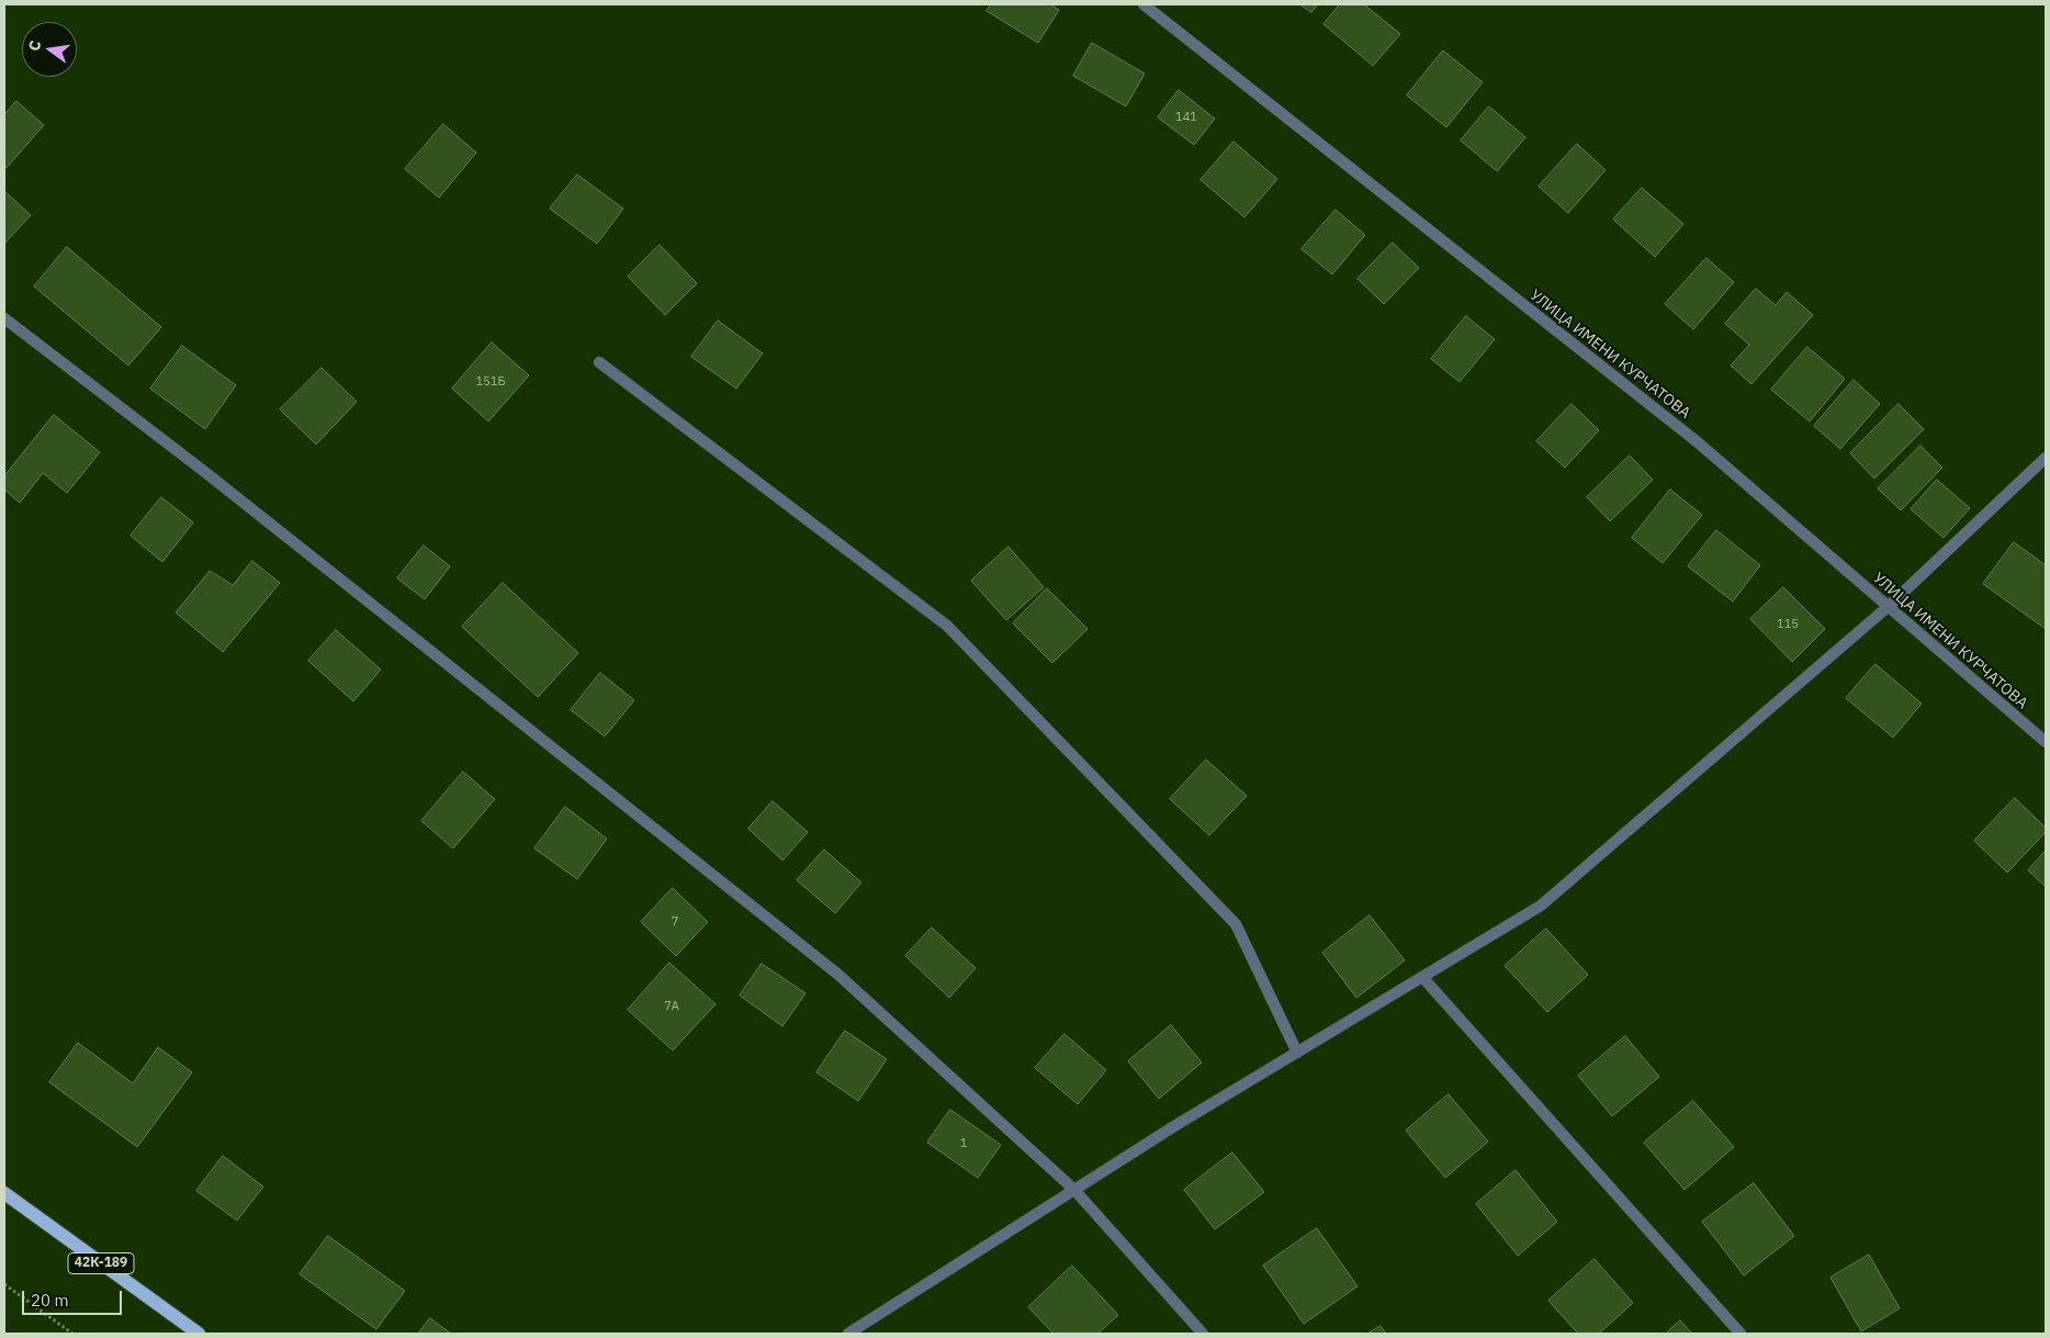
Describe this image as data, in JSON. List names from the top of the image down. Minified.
{"streets":{"main road":["42К-189"],"street":["УЛИЦА ИМЕНИ КУРЧАТОВА"]},"house_numbers":["141","151Б","115","7","7А","1"],"scale_bar":"20 m","north":"left"}
